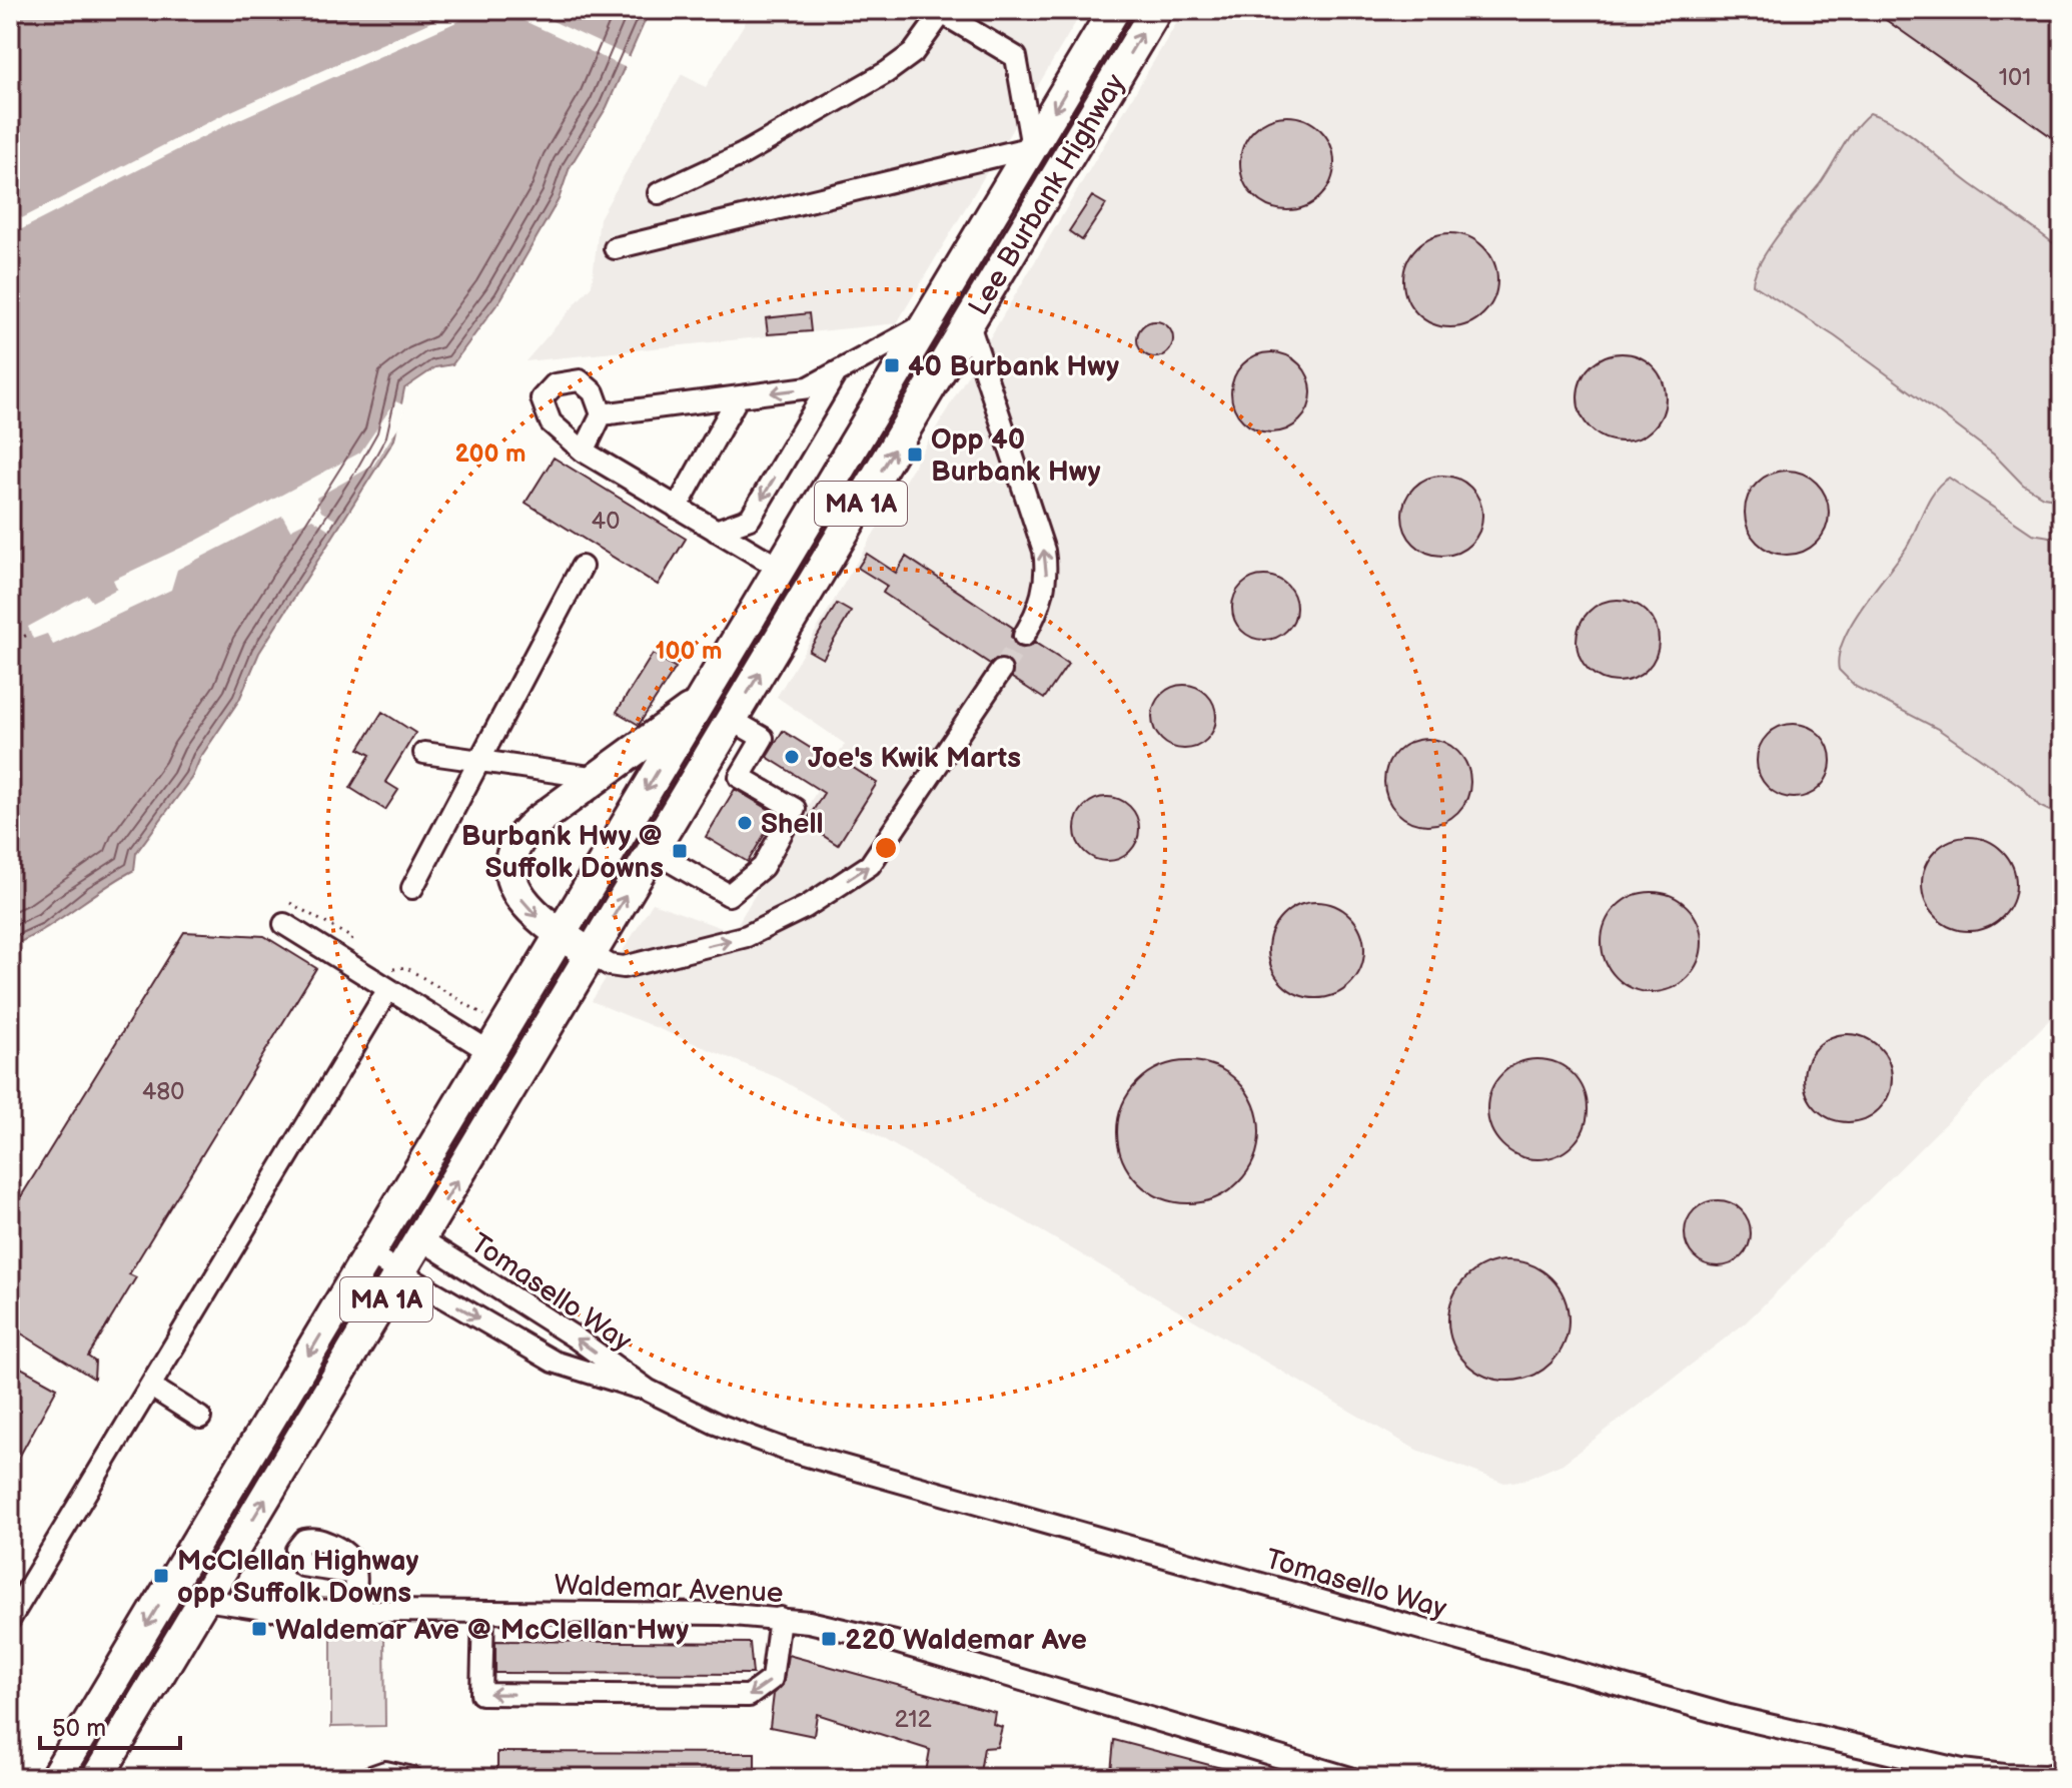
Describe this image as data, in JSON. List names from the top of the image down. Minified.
{"streets":{"highway":["Lee Burbank Highway","MA 1A"],"street":["Tomasello Way","Waldemar Avenue"]},"crossings":[["Lee Burbank Highway","MA 1A"],["Lee Burbank Highway","Tomasello Way"],["MA 1A","Tomasello Way"],["MA 1A","Waldemar Avenue"]],"places":{"transit":["40 Burbank Hwy","Opp 40 Burbank Hwy","Burbank Hwy @ Suffolk Downs","McClellan Highway opp Suffolk Downs","Waldemar Ave @ McClellan Hwy","220 Waldemar Ave"],"other":["Joe's Kwik Marts","Shell"]},"house_numbers":["101","40","480","212"],"scale_bar":"50 m","rings":["200 m","100 m"]}
